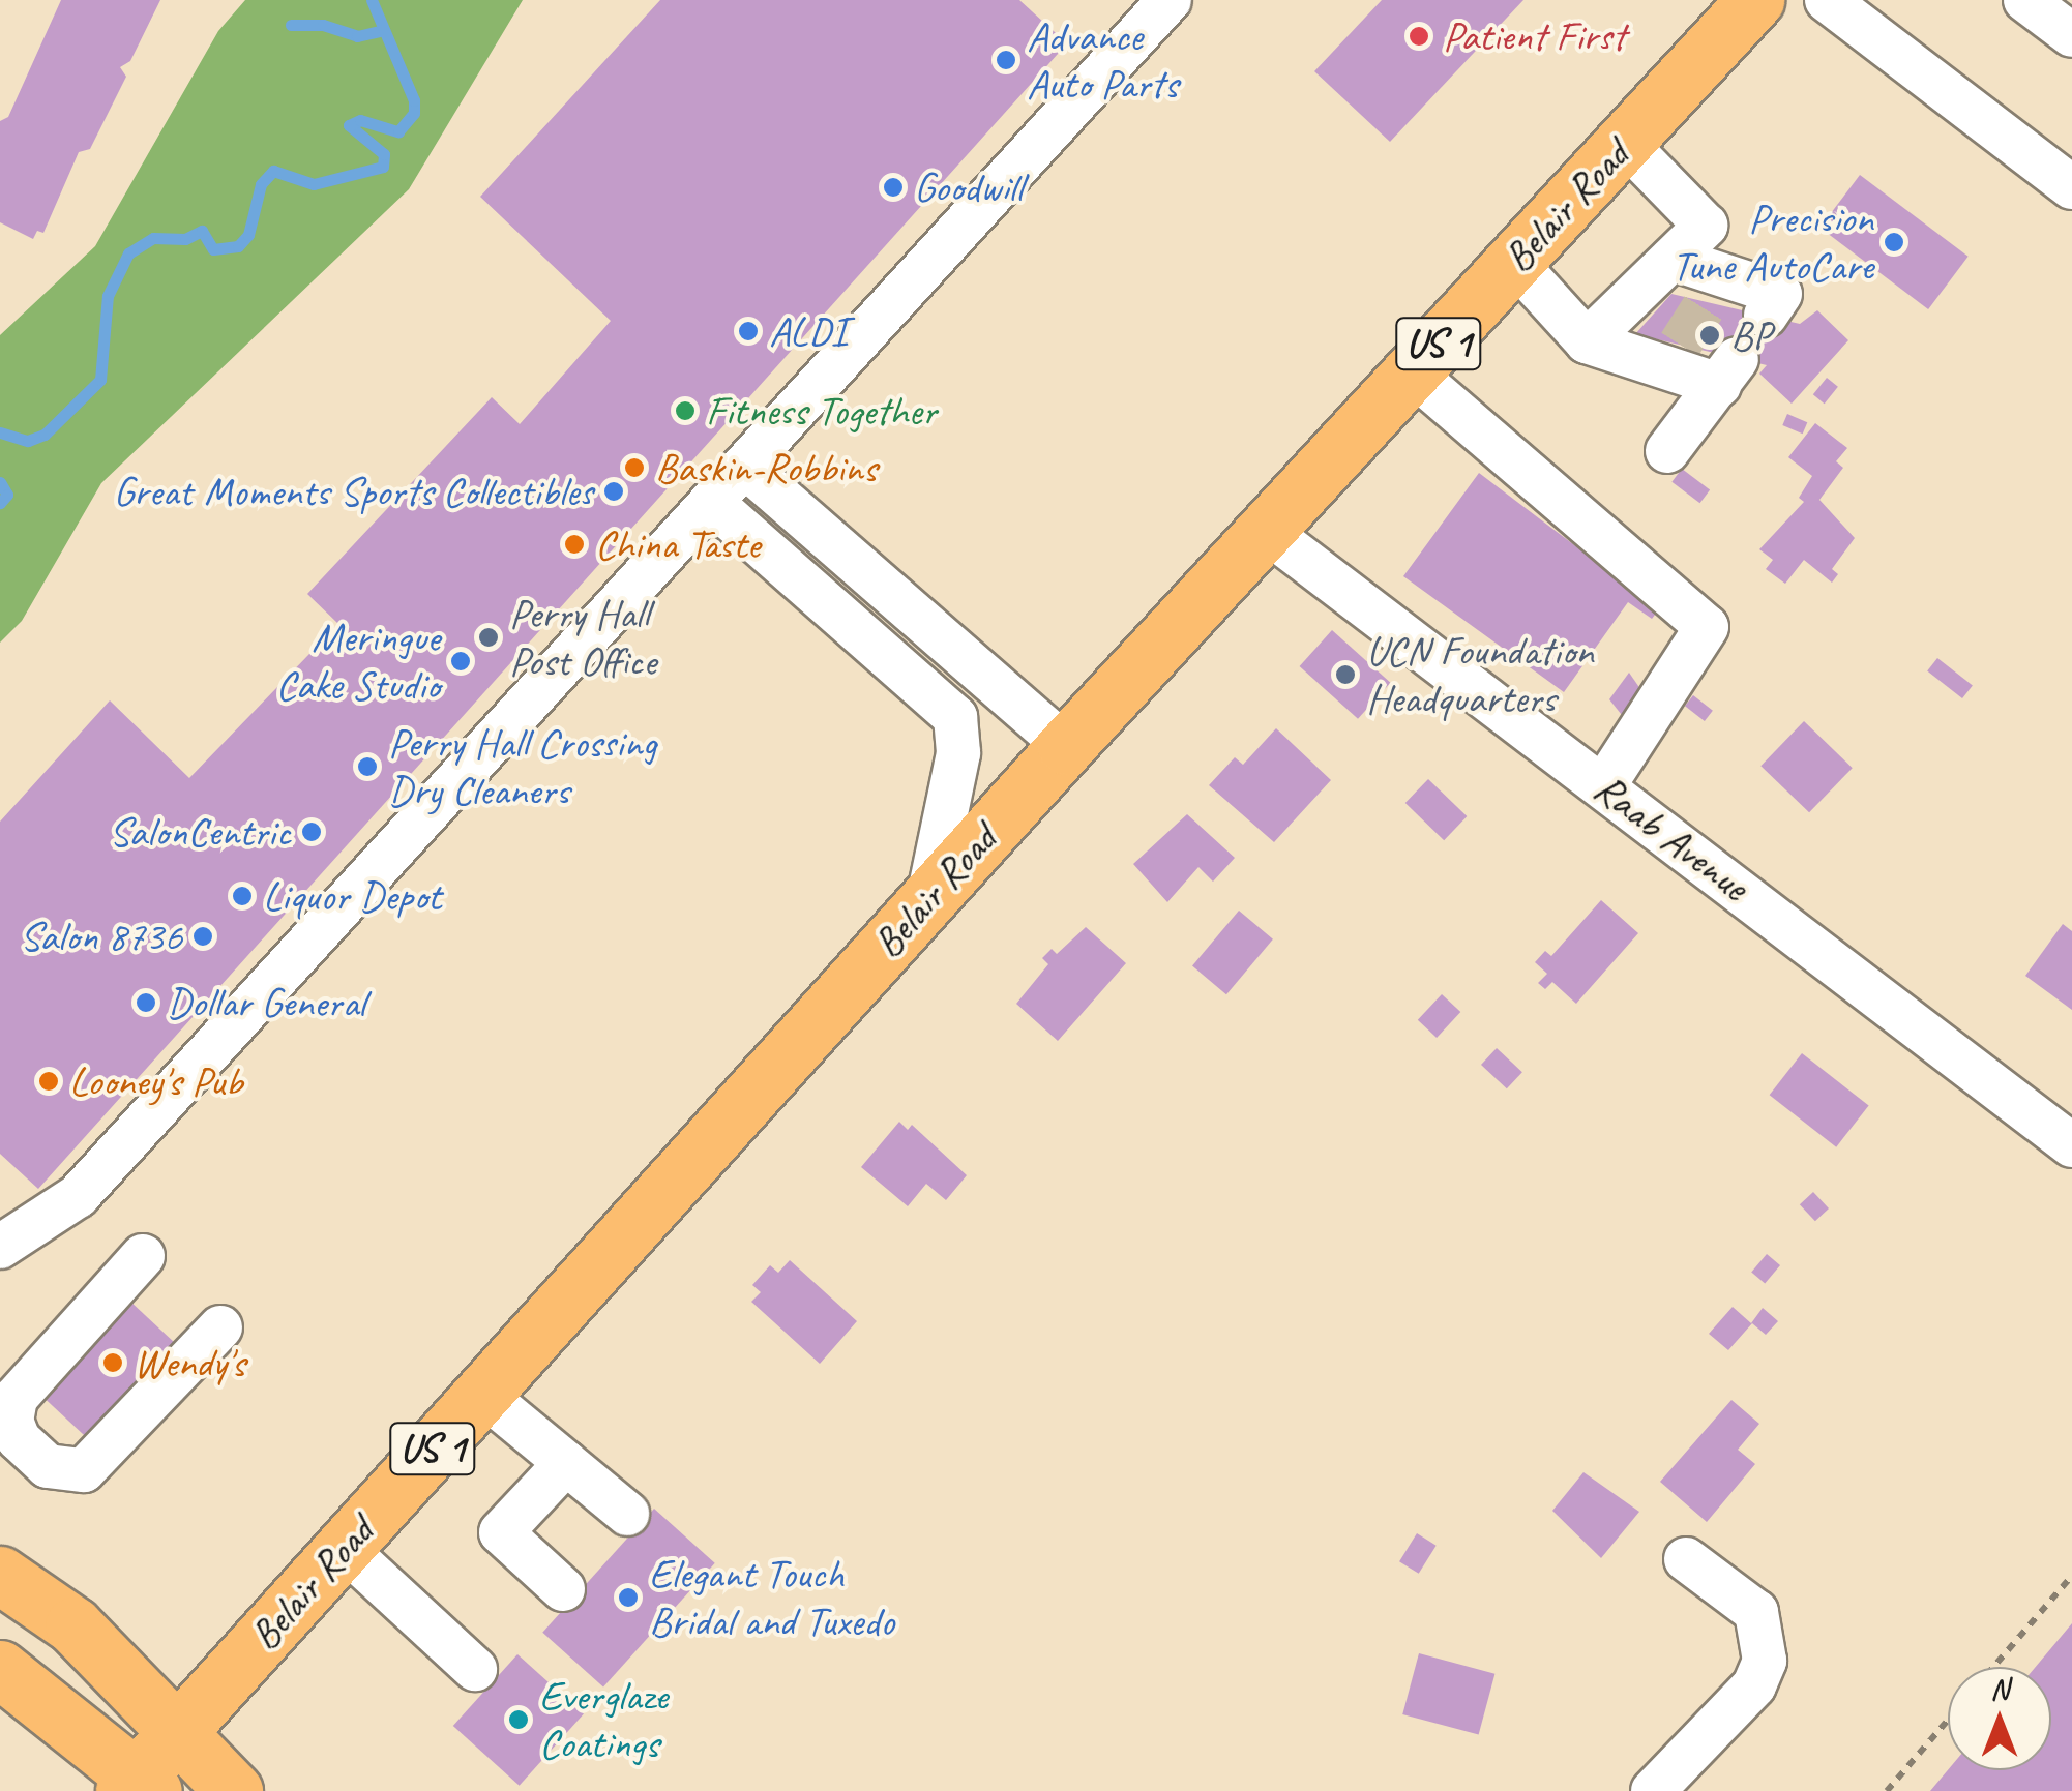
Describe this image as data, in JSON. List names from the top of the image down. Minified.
{"streets":{"main road":["Belair Road","US 1"],"street":["Raab Avenue"]},"crossings":[["Belair Road","Raab Avenue"]],"places":["Patient First","Advance Auto Parts","Goodwill","Precision Tune AutoCare","ALDI","BP","Fitness Together","Baskin-Robbins","Great Moments Sports Collectibles","China Taste","Perry Hall Post Office","Meringue Cake Studio","UCN Foundation Headquarters","Perry Hall Crossing Dry Cleaners","SalonCentric","Liquor Depot","Salon 8736","Dollar General","Looney's Pub","Wendy's","Elegant Touch Bridal and Tuxedo","Everglaze Coatings"],"north":"top"}
